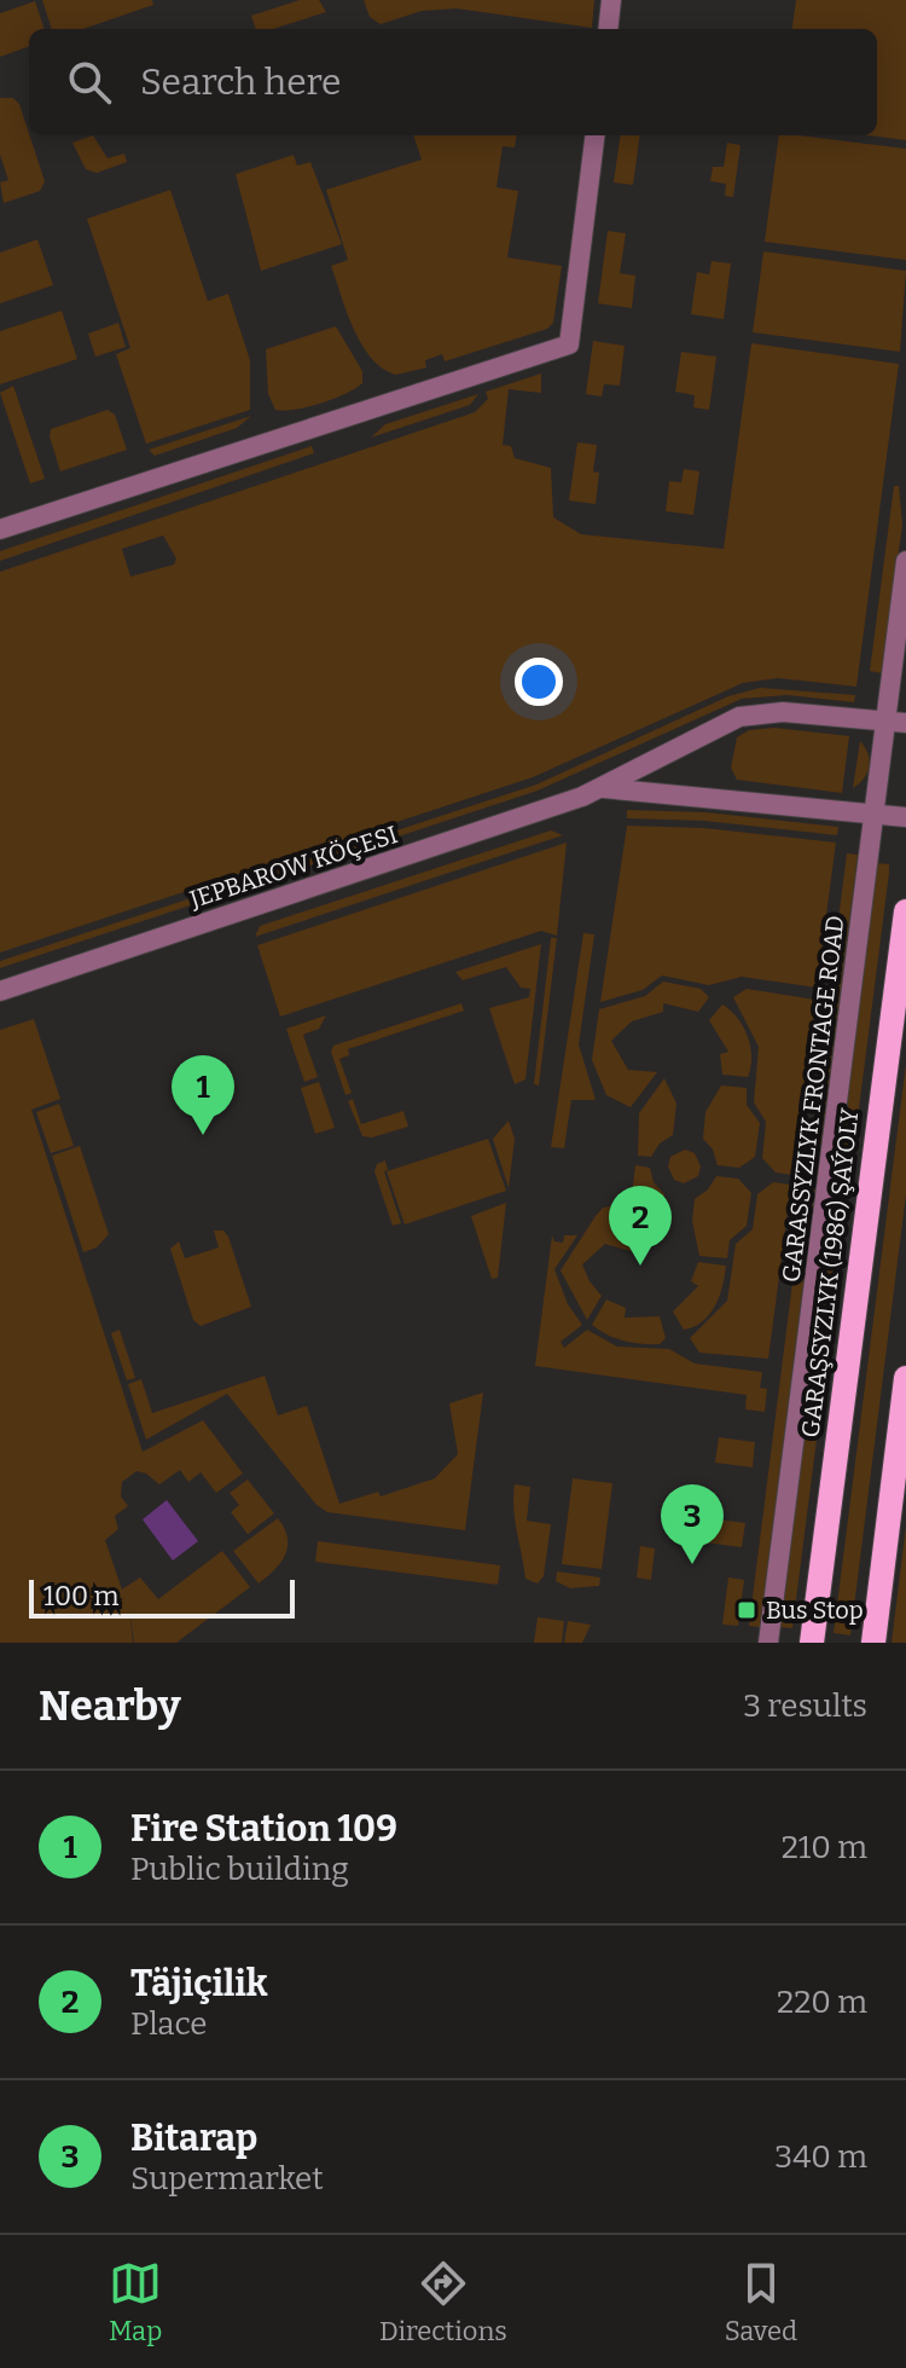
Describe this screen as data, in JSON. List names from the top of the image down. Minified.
{"streets":{"main road":["GARAŞSYZLYK (1986) ŞAÝOLY"],"street":["JEPBAROW KÖÇESI","GARASSYZLYK FRONTAGE ROAD"]},"crossings":[["JEPBAROW KÖÇESI","GARASSYZLYK FRONTAGE ROAD"]],"places":{"transit":["Bus Stop"]},"scale_bar":"100 m","page":{"search":"Search here","pins":["1","2","3"],"scale":"100 m","heading":["Nearby","3 results"],"list":[{"mark":"1","name":"Fire Station 109","note":"Public building","value":"210 m"},{"mark":"2","name":"Täjiçilik","note":"Place","value":"220 m"},{"mark":"3","name":"Bitarap","note":"Supermarket","value":"340 m"}],"nav":["Map","Directions","Saved"]}}
